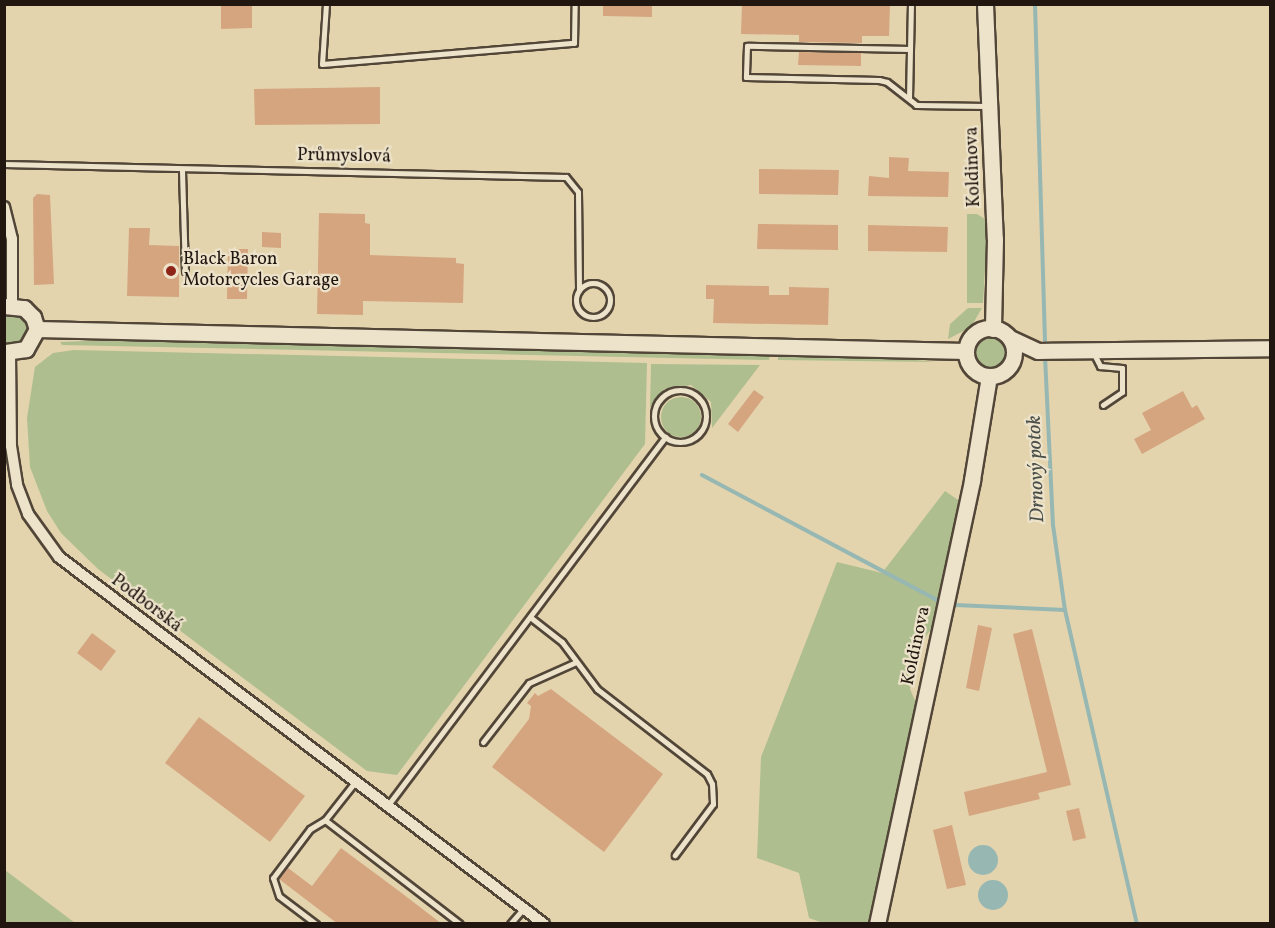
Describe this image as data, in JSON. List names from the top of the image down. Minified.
{"streets":{"main road":["Koldinova"],"street":["Podborská"],"lane":["Průmyslová"]},"water":["Drnový potok"],"places":["Black Baron Motorcycles Garage"]}
